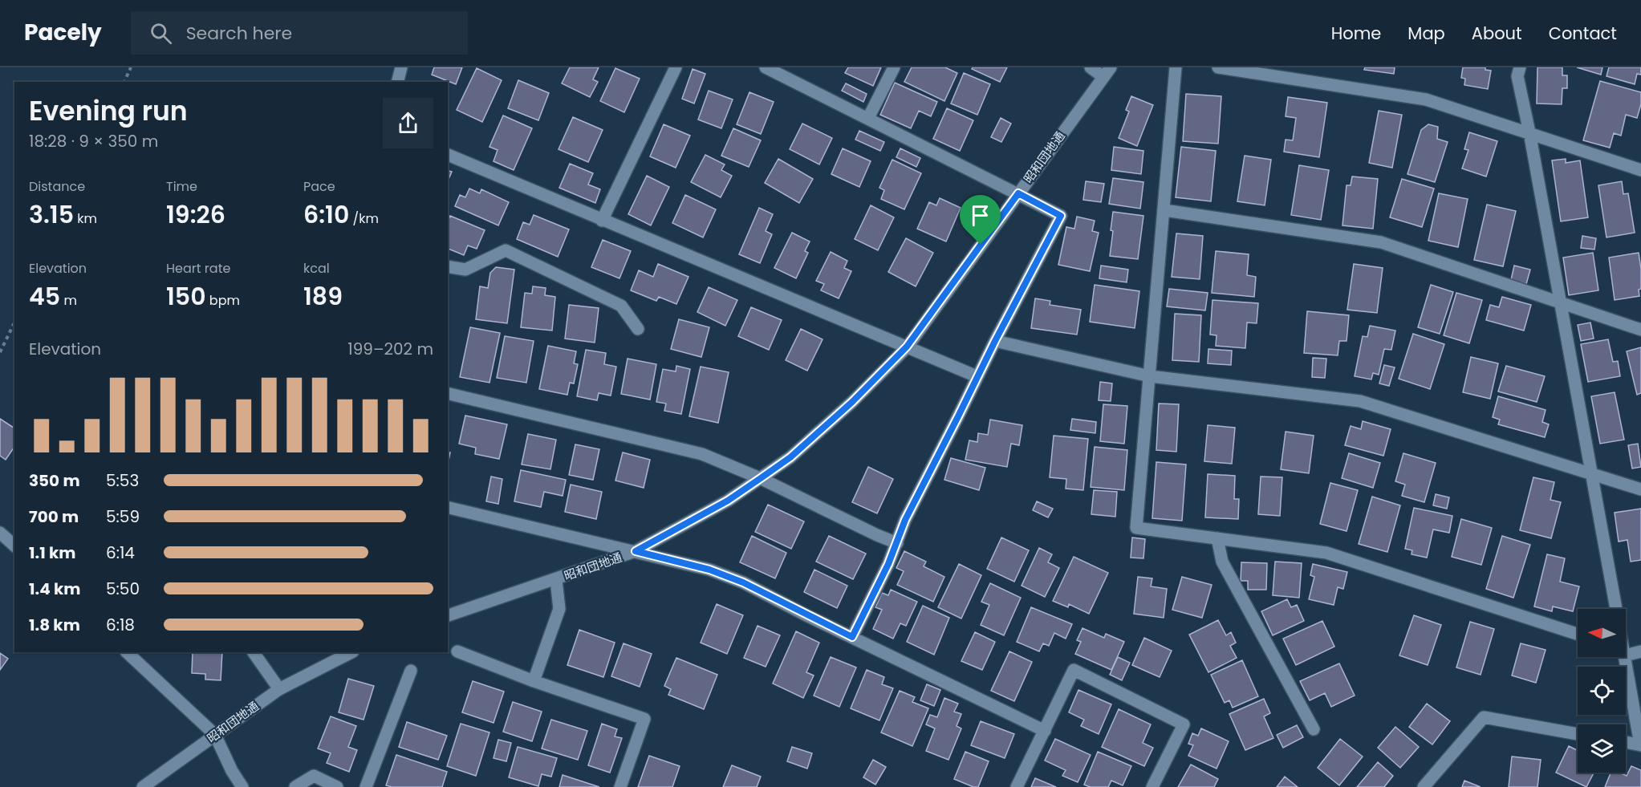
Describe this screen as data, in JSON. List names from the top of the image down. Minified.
{"streets":{"street":["昭和団地通"]},"north":"left","page":{"header":"Pacely","search":"Search here","nav":["Home","Map","About","Contact"],"heading":["Evening run","18:28 · 9 × 350 m"],"stats":[["Distance","3.15 km"],["Time","19:26"],["Pace","6:10 /km"],["Elevation","45 m"],["Heart rate","150 bpm"],["kcal","189"]],"chart":["Elevation","199–202 m"],"list":[{"name":"350 m","note":"5:53"},{"name":"700 m","note":"5:59"},{"name":"1.1 km","note":"6:14"},{"name":"1.4 km","note":"5:50"},{"name":"1.8 km","note":"6:18"}]}}
